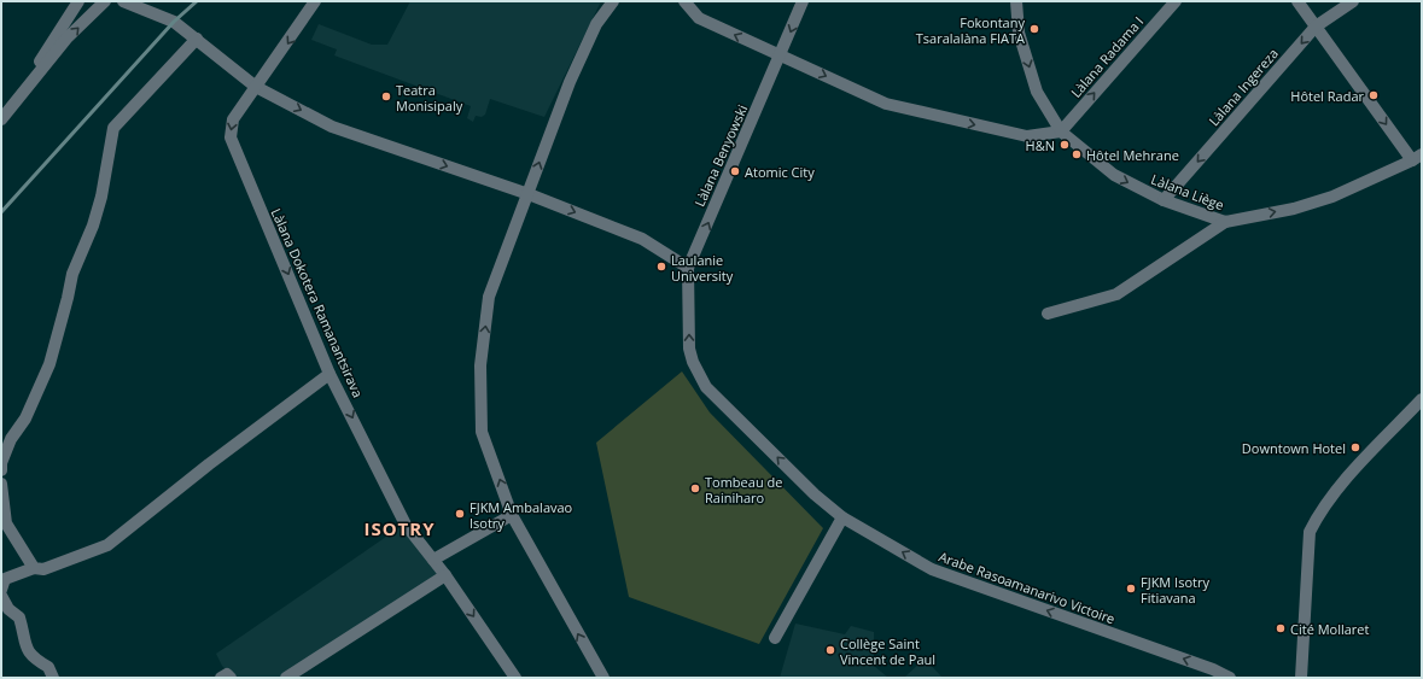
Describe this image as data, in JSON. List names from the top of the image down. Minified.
{"streets":{"street":["Làlana Radama I","Làlana Ingereza","Làlana Benyowski","Làlana Liège","Làlana Dokotera Ramanantsirava","Arabe Rasoamanarivo Victoire"]},"crossings":[["Làlana Radama I","Làlana Liège"],["Làlana Ingereza","Làlana Liège"],["Làlana Benyowski","Arabe Rasoamanarivo Victoire"]],"one_way":["Làlana Radama I","Làlana Ingereza","Làlana Dokotera Ramanantsirava","Arabe Rasoamanarivo Victoire"],"districts":["ISOTRY"],"places":["Fokontany Tsaralalàna FIATA","Hôtel Radar","Teatra Monisipaly","H&N","Hôtel Mehrane","Atomic City","Laulanie University","Downtown Hotel","Tombeau de Rainiharo","FJKM Ambalavao Isotry","FJKM Isotry Fitiavana","Cité Mollaret","Collège Saint Vincent de Paul"]}
